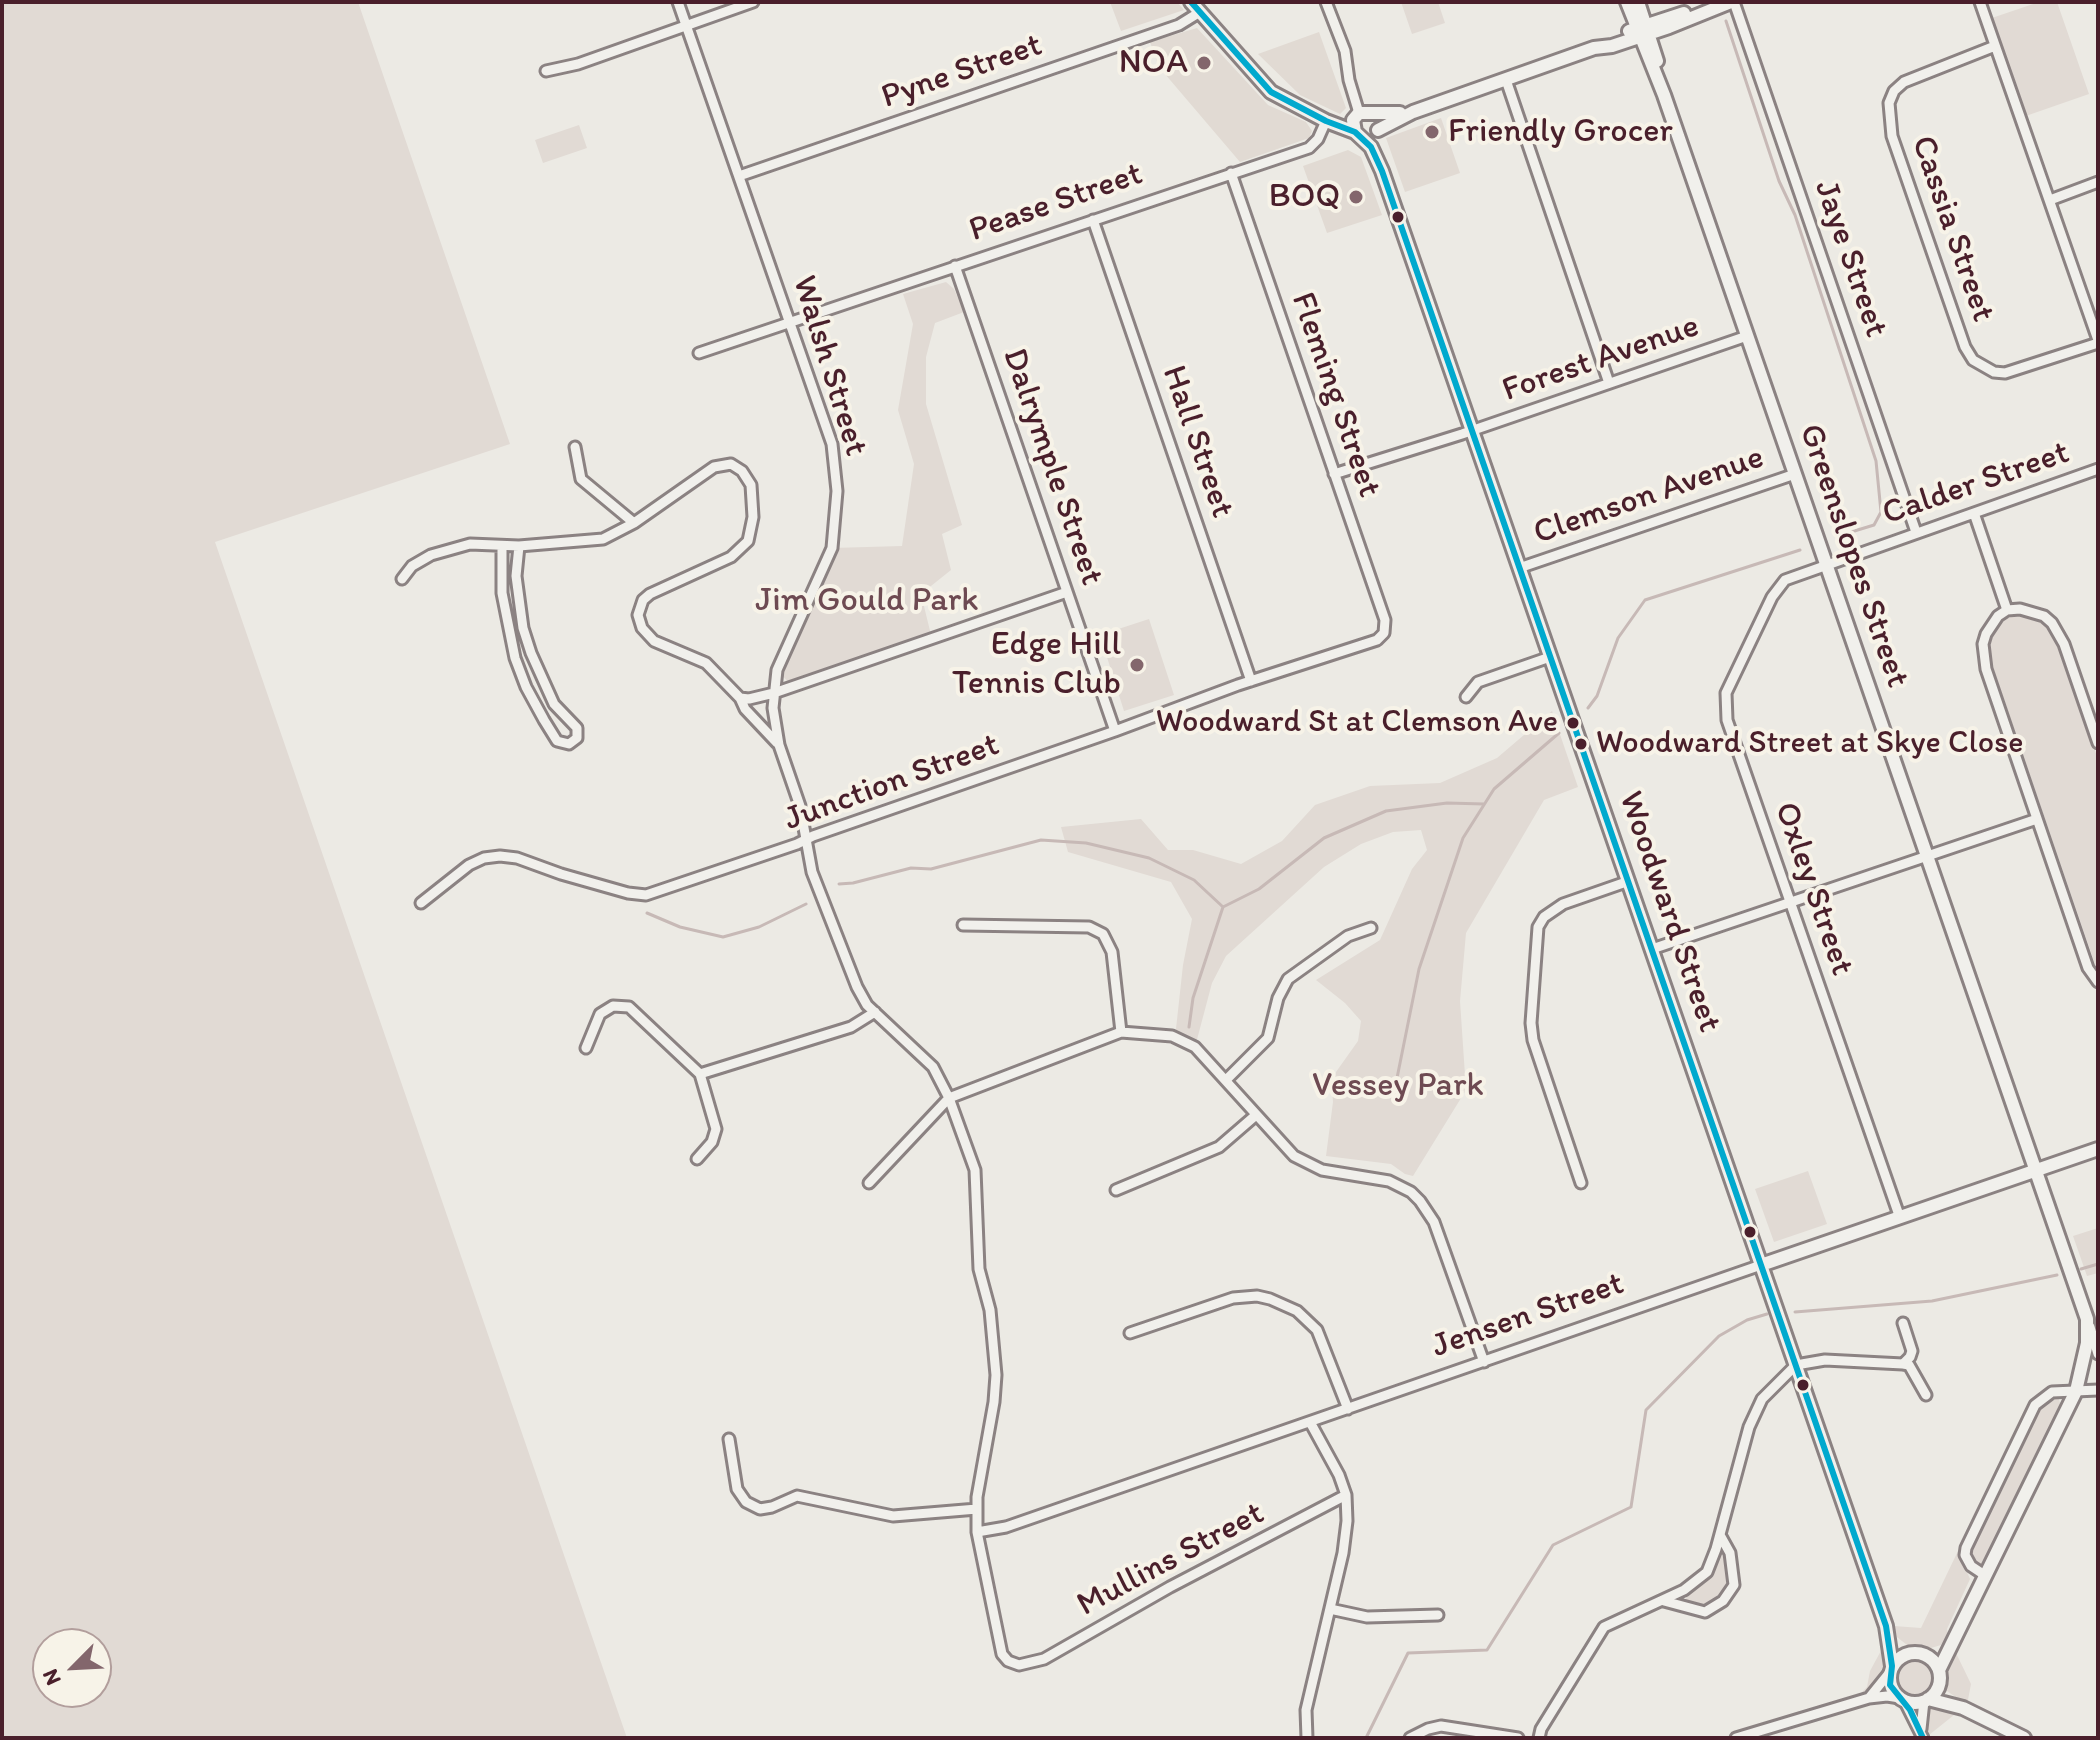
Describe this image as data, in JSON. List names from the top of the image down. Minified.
{"streets":{"street":["Pyne Street","Pease Street","Cassia Street","Jaye Street","Forest Avenue","Walsh Street","Fleming Street","Hall Street","Dalrymple Street","Calder Street","Clemson Avenue","Greenslopes Street","Junction Street","Oxley Street","Woodward Street","Jensen Street","Mullins Street"]},"crossings":[["Pyne Street","Walsh Street"],["Pease Street","Walsh Street"],["Pease Street","Fleming Street"],["Pease Street","Hall Street"],["Pease Street","Dalrymple Street"],["Jaye Street","Calder Street"],["Forest Avenue","Fleming Street"],["Forest Avenue","Greenslopes Street"],["Forest Avenue","Woodward Street"],["Walsh Street","Junction Street"],["Walsh Street","Jensen Street"],["Walsh Street","Mullins Street"],["Fleming Street","Junction Street"],["Hall Street","Junction Street"],["Dalrymple Street","Junction Street"],["Calder Street","Greenslopes Street"],["Calder Street","Oxley Street"],["Clemson Avenue","Greenslopes Street"],["Clemson Avenue","Woodward Street"],["Greenslopes Street","Oxley Street"],["Greenslopes Street","Woodward Street"],["Greenslopes Street","Jensen Street"],["Oxley Street","Jensen Street"],["Woodward Street","Jensen Street"]],"parks":["Jim Gould Park","Vessey Park"],"places":["NOA","Friendly Grocer","BOQ","Edge Hill Tennis Club","Woodward St at Clemson Ave","Woodward Street at Skye Close"],"north":"bottom left"}
